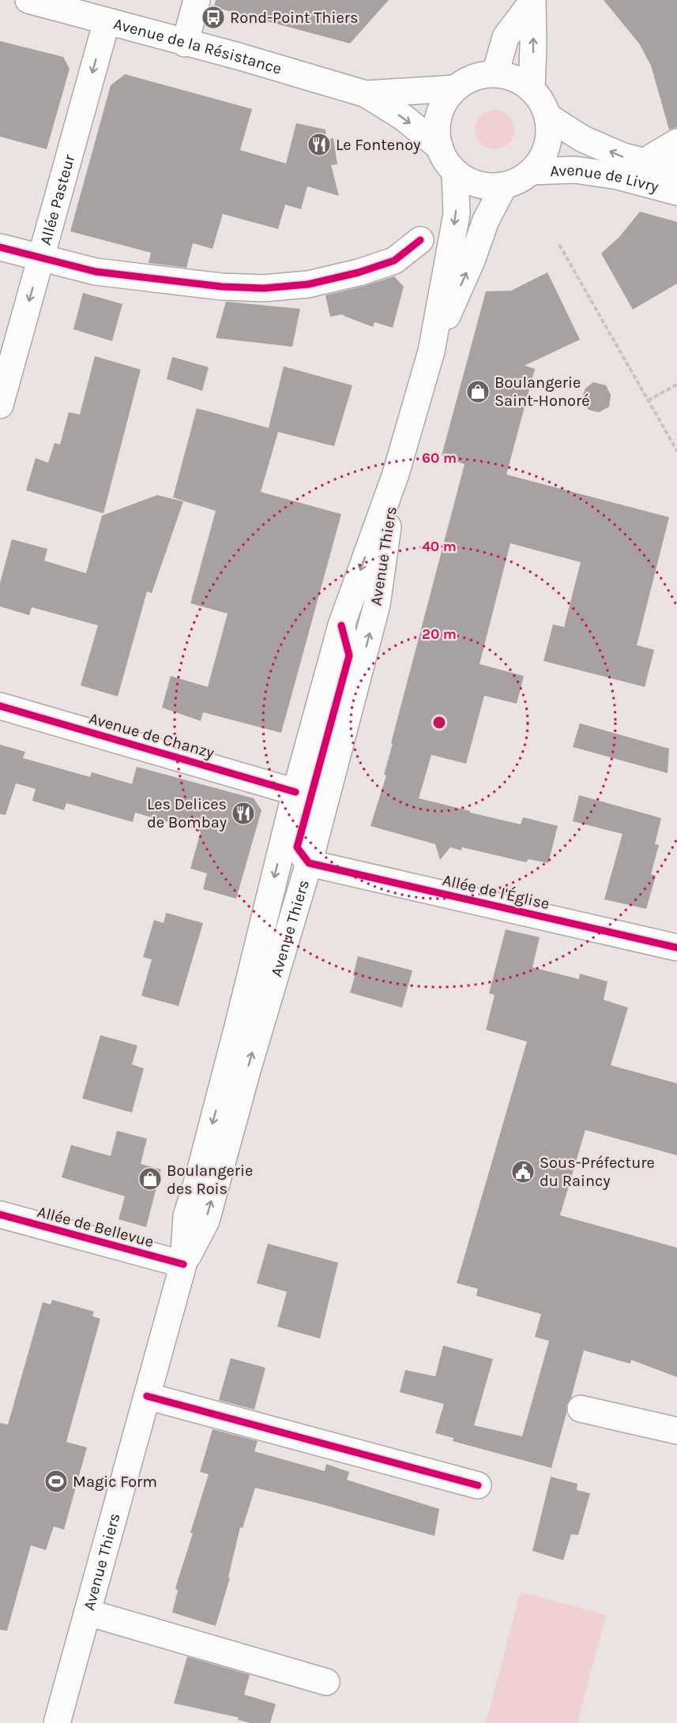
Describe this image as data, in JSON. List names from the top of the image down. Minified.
{"streets":{"main road":["Avenue de la Résistance","Avenue de Livry","Allée Pasteur","Avenue Thiers","Avenue de Chanzy","Allée de l'Église","Allée de Bellevue"]},"crossings":[["Avenue de la Résistance","Avenue de Livry"],["Avenue de la Résistance","Allée Pasteur"],["Avenue de la Résistance","Avenue Thiers"],["Avenue de Livry","Avenue Thiers"],["Avenue Thiers","Avenue de Chanzy"],["Avenue Thiers","Allée de l'Église"],["Avenue Thiers","Allée de Bellevue"]],"one_way":["Allée Pasteur"],"places":{"bus stop":["Rond-Point Thiers"],"restaurant":["Le Fontenoy","Les Delices de Bombay"],"shop":["Boulangerie Saint-Honoré","Boulangerie des Rois"],"public building":["Sous-Préfecture du Raincy"],"sports":["Magic Form"]},"rings":["60 m","40 m","20 m"]}
